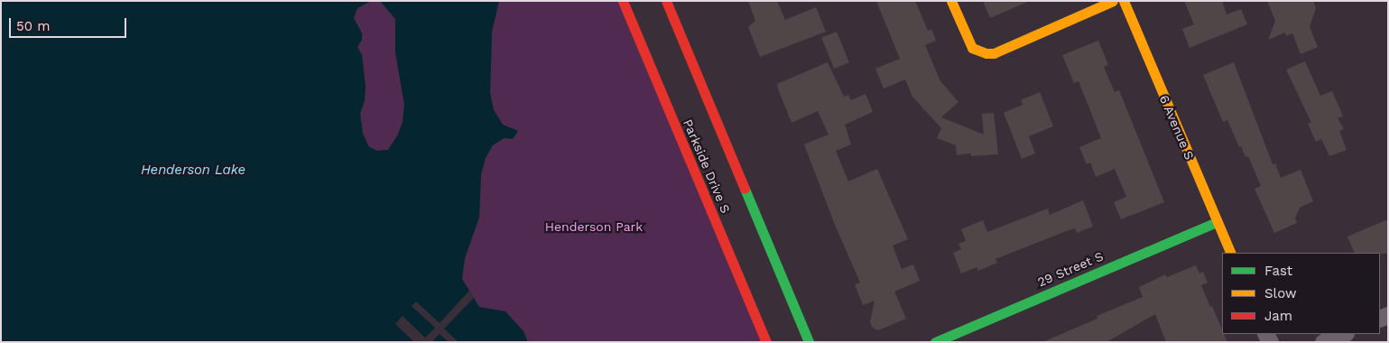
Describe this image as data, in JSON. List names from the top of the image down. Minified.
{"streets":{"street":["6 Avenue S","Parkside Drive S","29 Street S"]},"crossings":[["6 Avenue S","29 Street S"]],"water":["Henderson Lake"],"parks":["Henderson Park"],"legend":["Fast","Slow","Jam"],"scale_bar":"50 m"}
